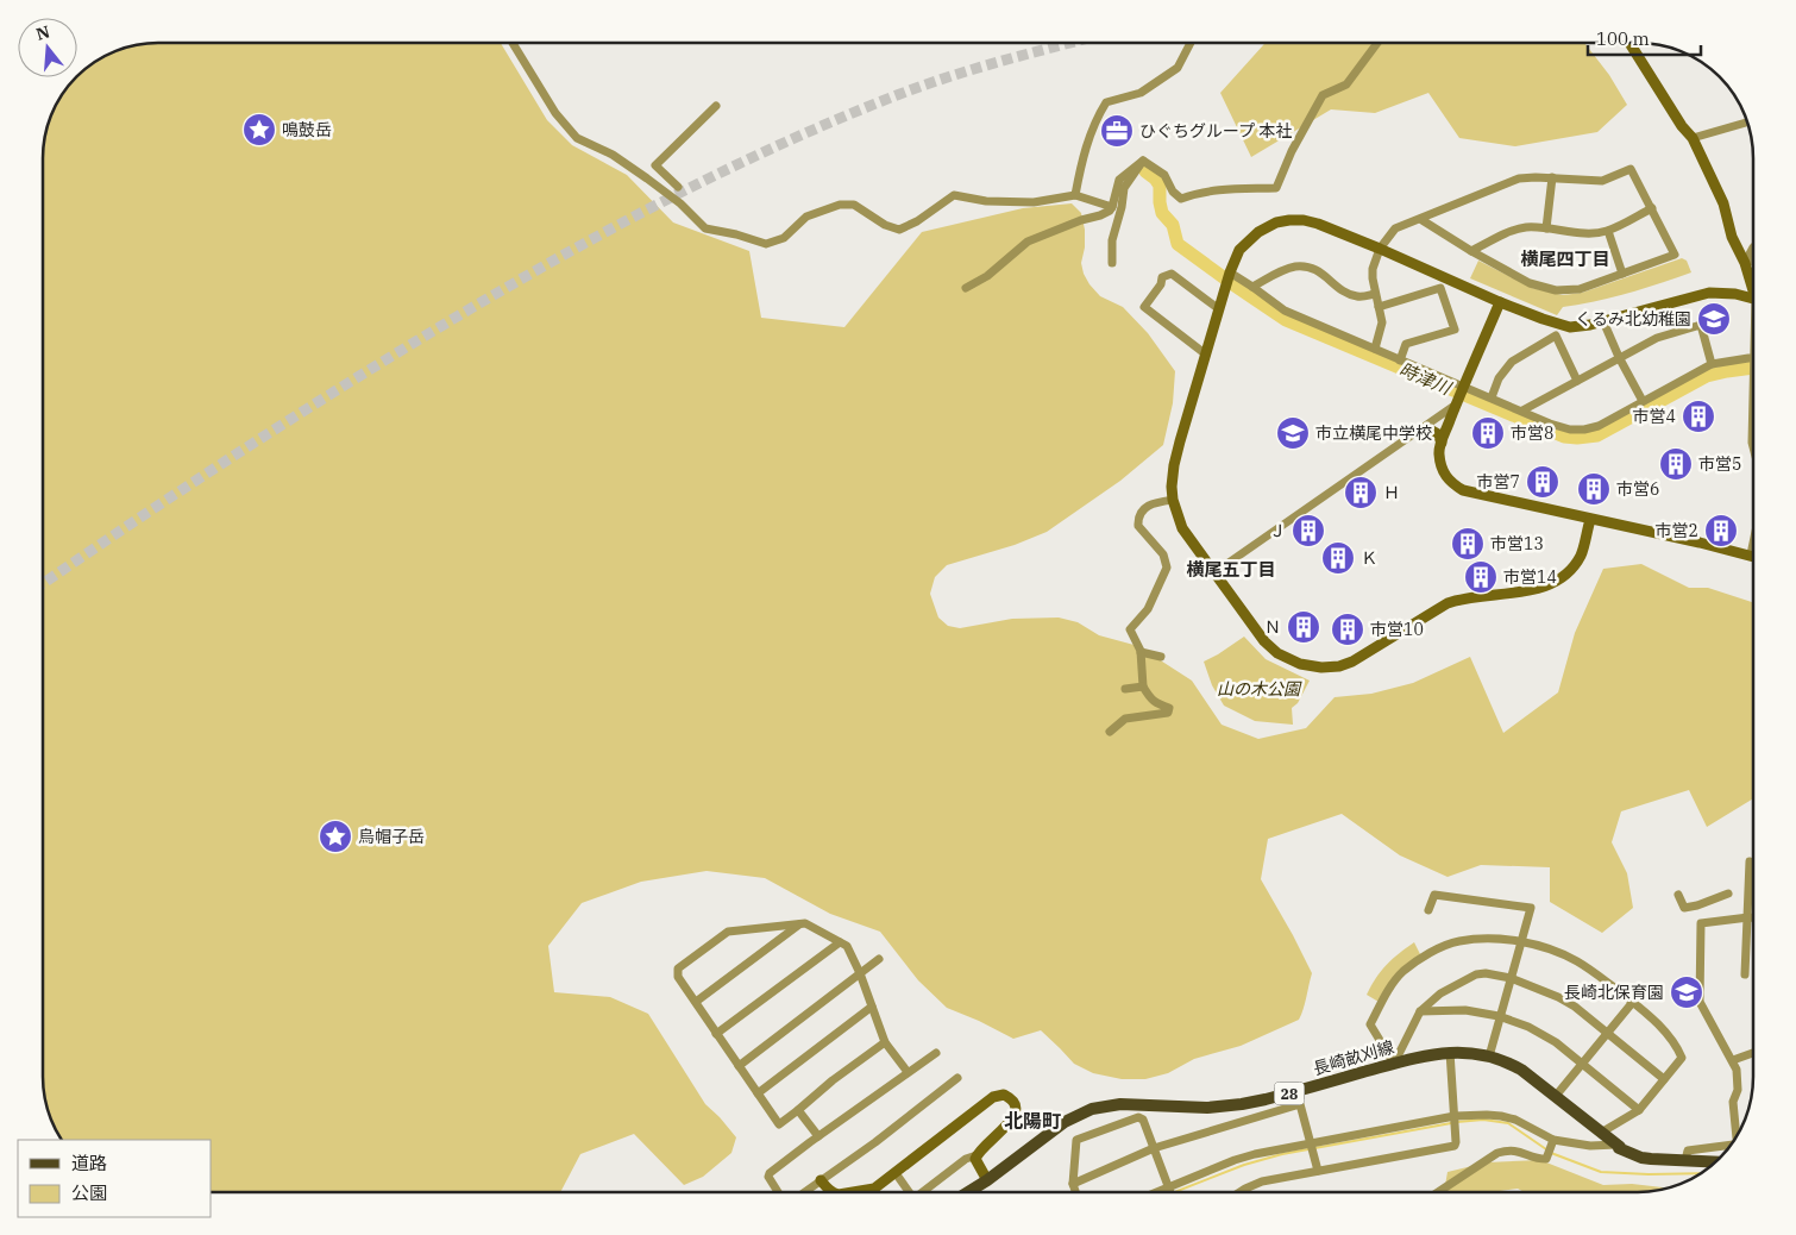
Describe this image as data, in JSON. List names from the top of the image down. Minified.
{"streets":{"main road":["長崎畝刈線","28"]},"districts":["横尾四丁目","横尾五丁目","北陽町"],"water":["時津川"],"parks":["山の木公園"],"places":{"place":["鳴鼓岳","烏帽子岳"],"office":["ひぐちグループ 本社"],"school or university":["くるみ北幼稚園","市立横尾中学校","長崎北保育園"],"building":["市営4","市営8","市営5","市営7","市営6","Ｈ","Ｊ","市営2","市営13","Ｋ","市営14","Ｎ","市営10"]},"legend":["道路","公園"],"scale_bar":"100 m","north":"top"}
